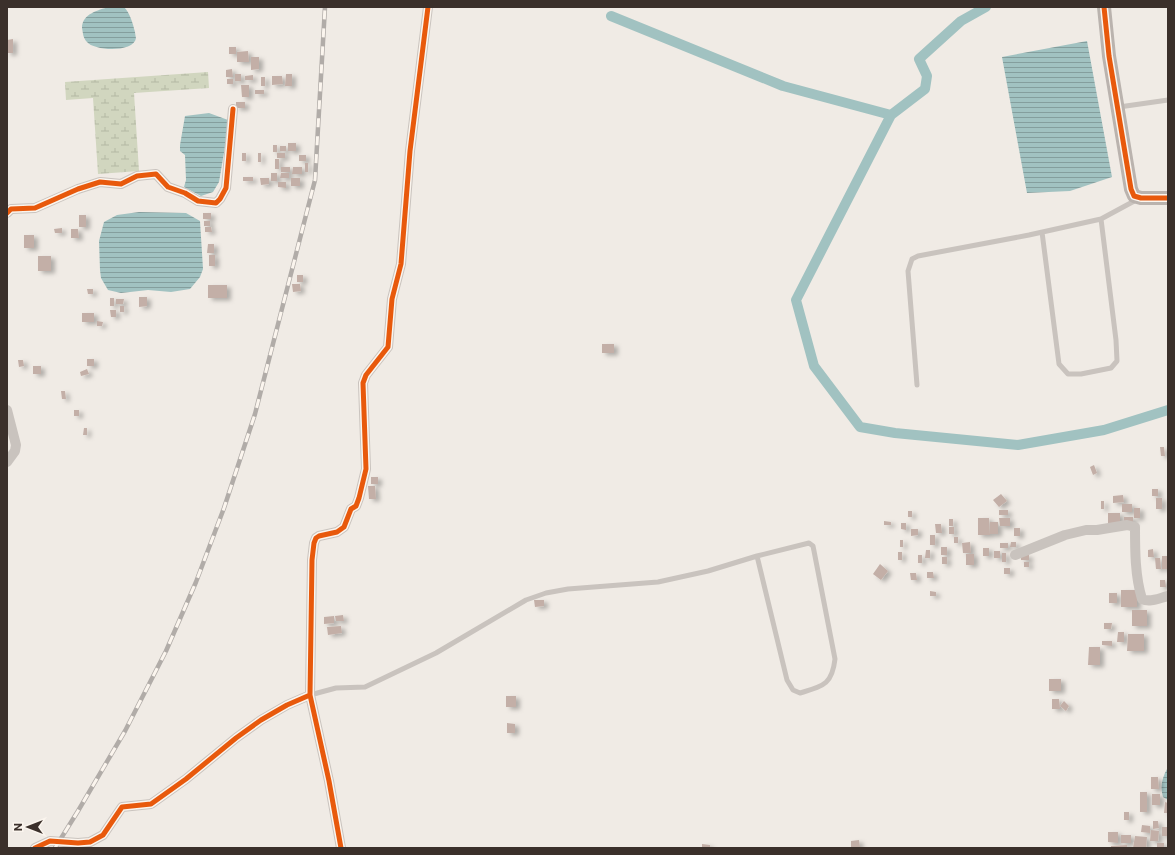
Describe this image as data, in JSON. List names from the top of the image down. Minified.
{"north":"left"}
